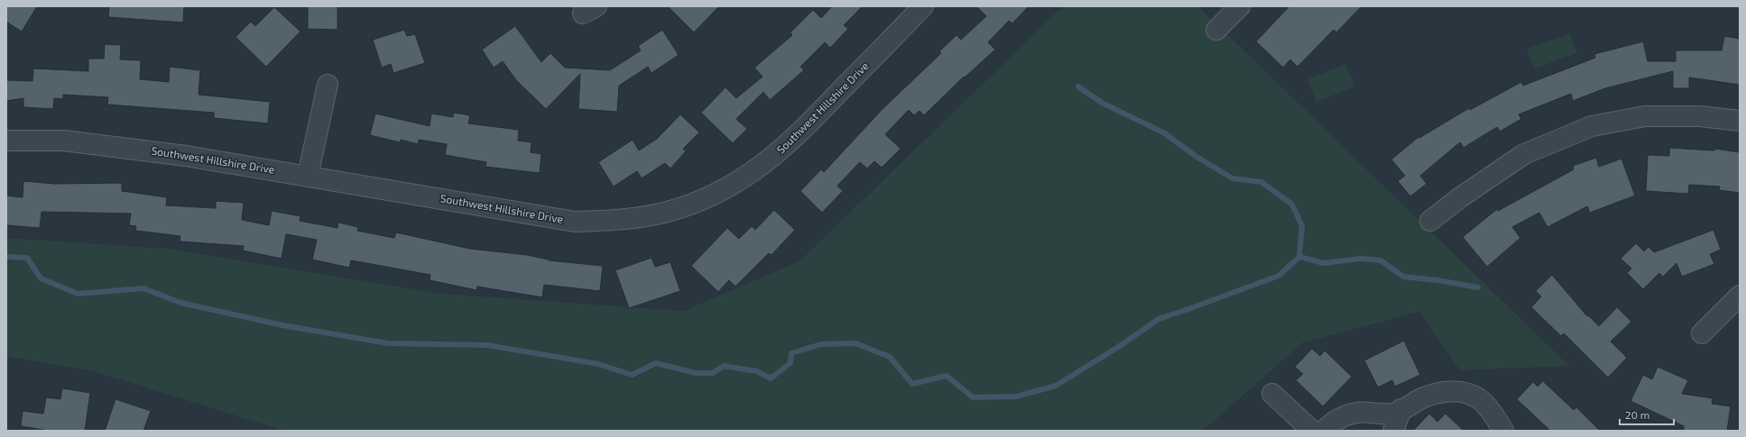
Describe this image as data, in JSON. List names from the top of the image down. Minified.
{"streets":{"street":["Southwest Hillshire Drive"]},"scale_bar":"20 m"}
